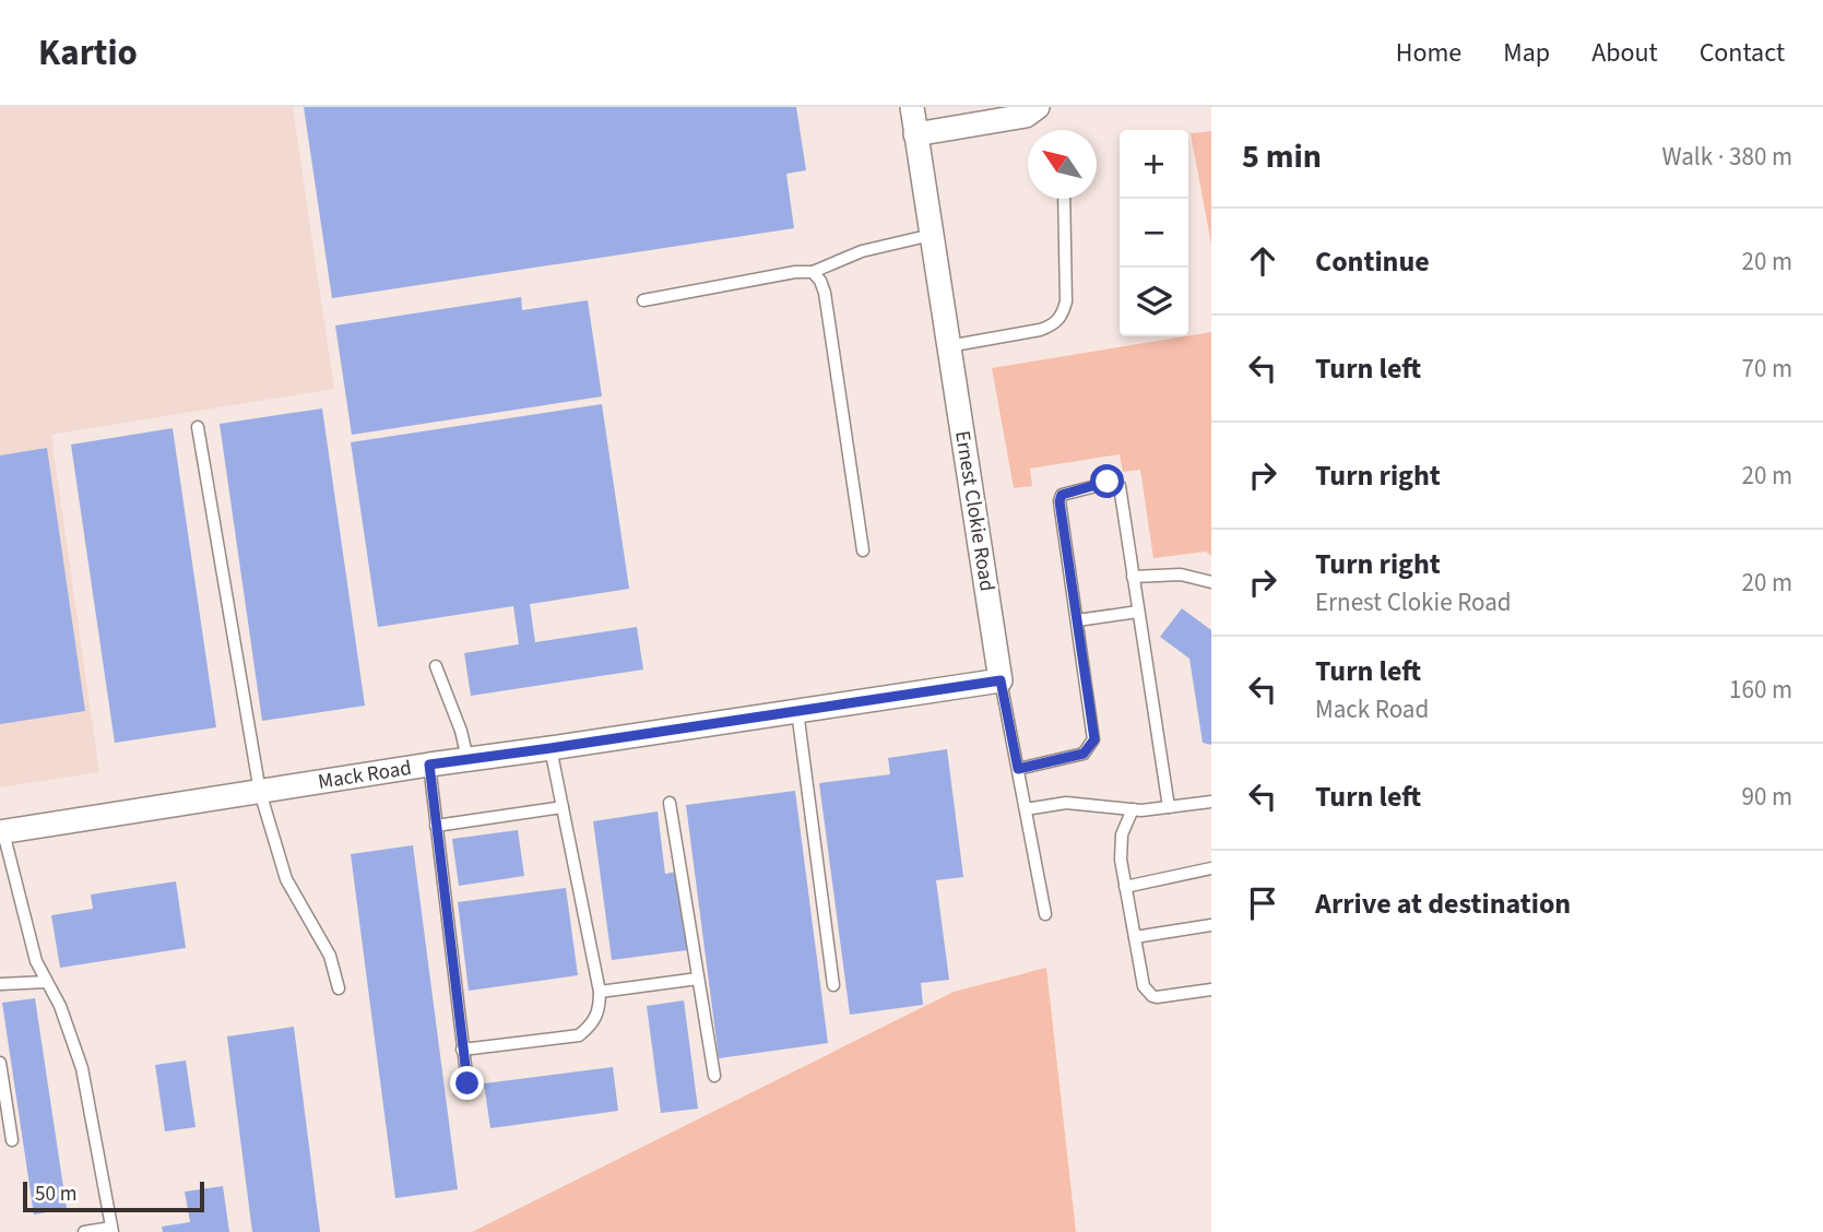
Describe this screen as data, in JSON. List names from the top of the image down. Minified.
{"streets":{"street":["Ernest Clokie Road","Mack Road"]},"crossings":[["Ernest Clokie Road","Mack Road"]],"scale_bar":"50 m","north":"top left","page":{"header":"Kartio","nav":["Home","Map","About","Contact"],"heading":["5 min","Walk · 380 m"],"map_buttons":["+","−"],"list":[["Continue","20 m"],["Turn left","70 m"],["Turn right","20 m"],["Turn right","Ernest Clokie Road","20 m"],["Turn left","Mack Road","160 m"],["Turn left","90 m"],"Arrive at destination"],"scale":"50 m"}}
